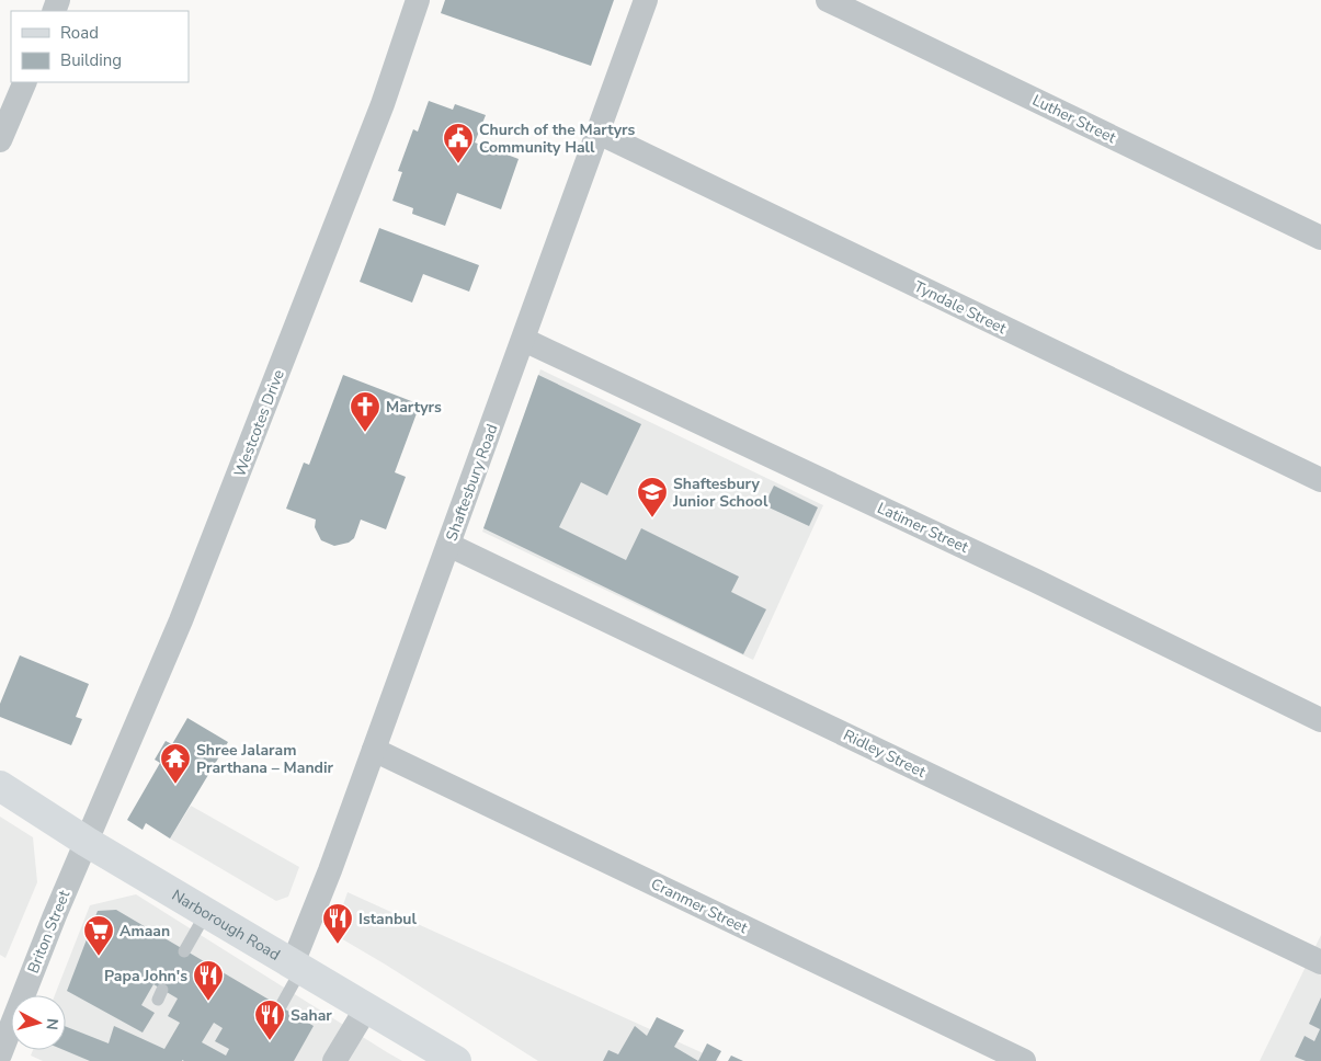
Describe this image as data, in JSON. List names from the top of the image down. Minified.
{"streets":{"main road":["Narborough Road"],"street":["Luther Street","Tyndale Street","Westcotes Drive","Shaftesbury Road","Latimer Street","Ridley Street","Cranmer Street","Briton Street"]},"crossings":[["Tyndale Street","Shaftesbury Road"],["Westcotes Drive","Narborough Road"],["Westcotes Drive","Briton Street"],["Shaftesbury Road","Latimer Street"],["Shaftesbury Road","Ridley Street"],["Shaftesbury Road","Cranmer Street"],["Shaftesbury Road","Narborough Road"],["Narborough Road","Briton Street"]],"places":{"public building":["Church of the Martyrs Community Hall"],"church":["Martyrs"],"school or university":["Shaftesbury Junior School"],"temple":["Shree Jalaram Prarthana – Mandir"],"restaurant":["Istanbul","Papa John's","Sahar"],"supermarket":["Amaan"]},"legend":["Road","Building"],"north":"right"}
